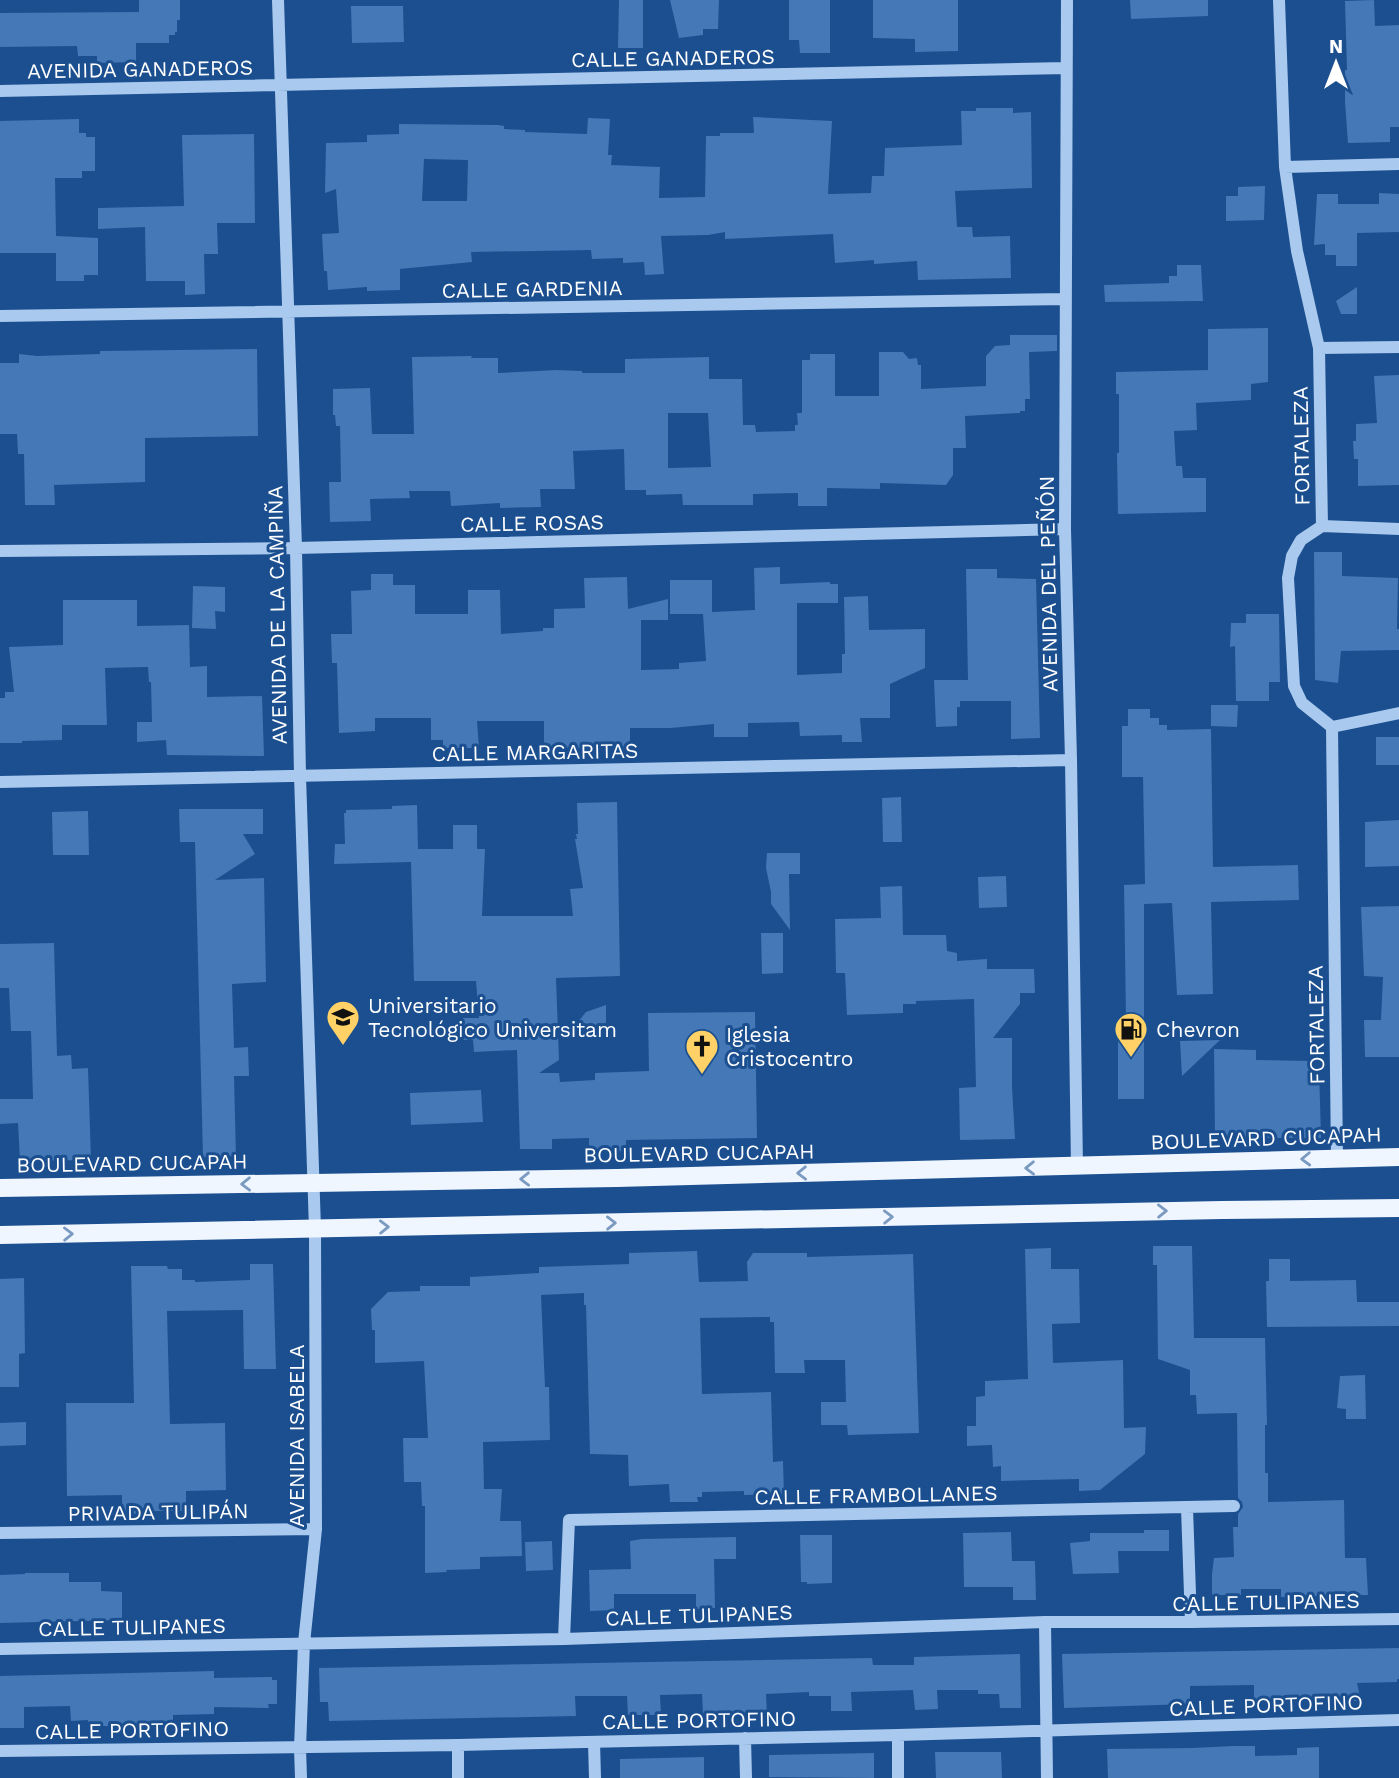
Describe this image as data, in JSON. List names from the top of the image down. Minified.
{"streets":{"main road":["BOULEVARD CUCAPAH"],"street":["CALLE GANADEROS","AVENIDA GANADEROS","CALLE GARDENIA","FORTALEZA","CALLE ROSAS","AVENIDA DEL PEÑÓN","AVENIDA DE LA CAMPIÑA","CALLE MARGARITAS","AVENIDA ISABELA","CALLE FRAMBOLLANES","PRIVADA TULIPÁN","CALLE TULIPANES","CALLE PORTOFINO"]},"crossings":[["CALLE GANADEROS","AVENIDA GANADEROS"],["CALLE GANADEROS","AVENIDA DEL PEÑÓN"],["CALLE GANADEROS","AVENIDA DE LA CAMPIÑA"],["AVENIDA GANADEROS","AVENIDA DE LA CAMPIÑA"],["CALLE GARDENIA","AVENIDA DEL PEÑÓN"],["CALLE GARDENIA","AVENIDA DE LA CAMPIÑA"],["FORTALEZA","BOULEVARD CUCAPAH"],["CALLE ROSAS","AVENIDA DEL PEÑÓN"],["CALLE ROSAS","AVENIDA DE LA CAMPIÑA"],["AVENIDA DEL PEÑÓN","CALLE MARGARITAS"],["AVENIDA DEL PEÑÓN","BOULEVARD CUCAPAH"],["AVENIDA DE LA CAMPIÑA","CALLE MARGARITAS"],["AVENIDA DE LA CAMPIÑA","BOULEVARD CUCAPAH"],["AVENIDA DE LA CAMPIÑA","AVENIDA ISABELA"],["AVENIDA ISABELA","PRIVADA TULIPÁN"],["AVENIDA ISABELA","CALLE TULIPANES"],["AVENIDA ISABELA","CALLE PORTOFINO"],["CALLE FRAMBOLLANES","CALLE TULIPANES"]],"places":{"school or university":["Universitario Tecnológico Universitam"],"fuel station":["Chevron"],"church":["Iglesia Cristocentro"]},"north":"top"}
